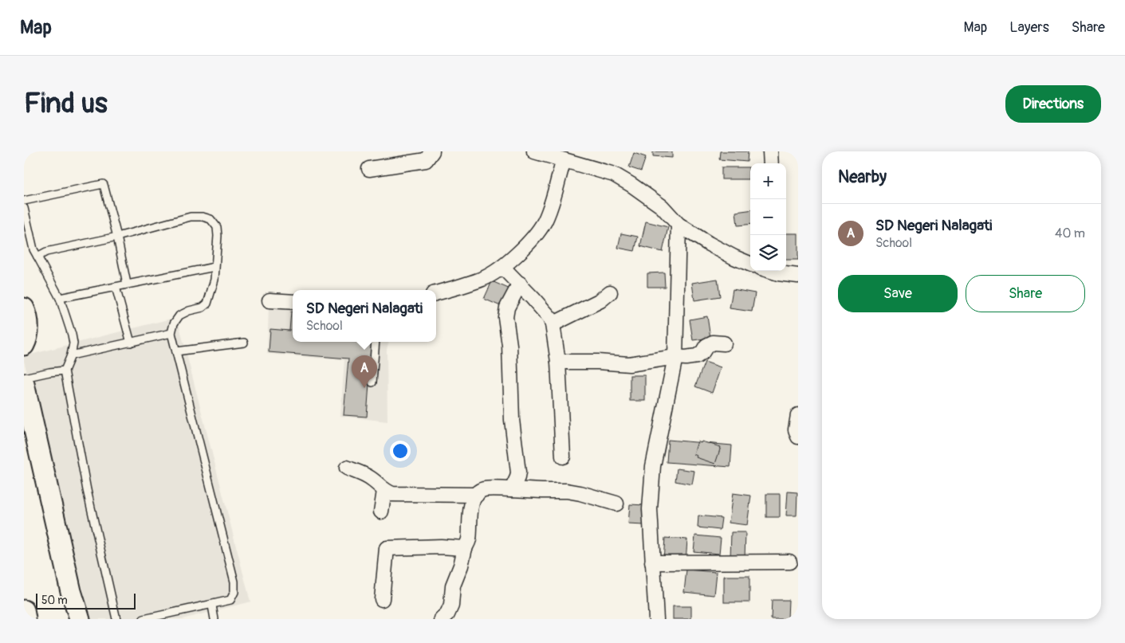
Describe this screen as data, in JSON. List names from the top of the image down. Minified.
{"scale_bar":"50 m","page":{"header":"Map","nav":["Map","Layers","Share"],"buttons":["Directions",["Save","Share"]],"title":"Find us","heading":"Nearby","map_buttons":["+","−"],"list":[{"mark":"A","name":"SD Negeri Nalagati","note":"School","value":"40 m"}],"popup":["SD Negeri Nalagati","School"],"pins":"A","scale":"50 m"}}
